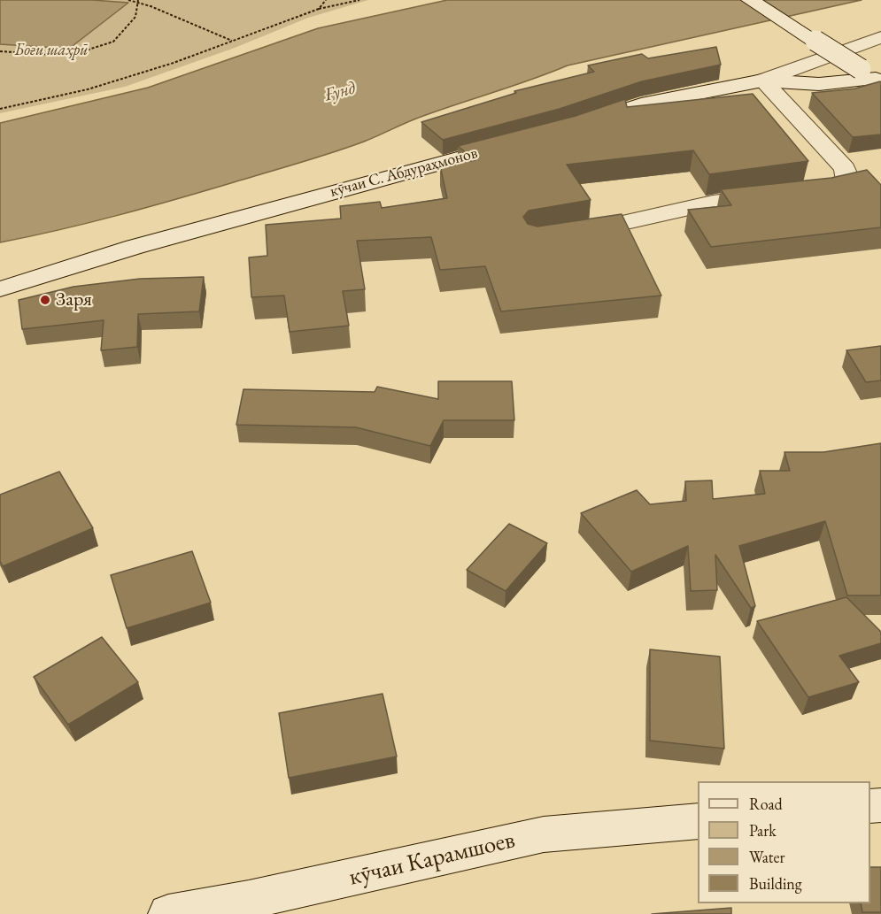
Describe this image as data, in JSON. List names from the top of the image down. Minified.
{"streets":{"street":["кӯчаи С. Абдураҳмонов","кӯчаи Карамшоев"]},"water":["Ғунд"],"parks":["Боғи шаҳрӣ"],"places":["Заря"],"legend":["Road","Park","Water","Building"]}
